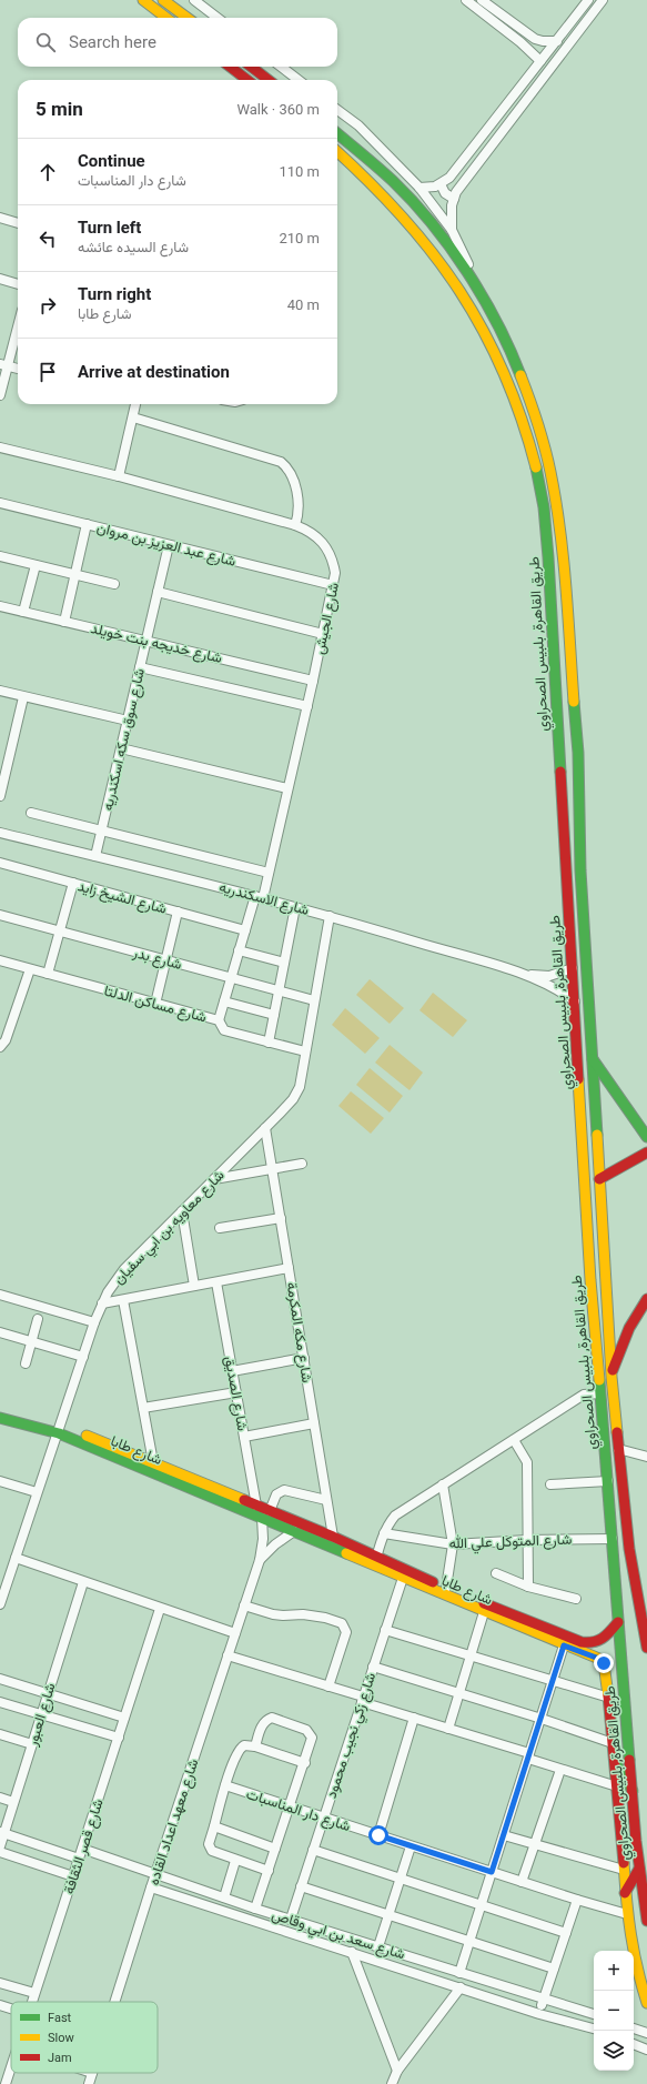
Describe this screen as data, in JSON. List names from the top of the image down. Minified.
{"streets":{"main road":["طريق القاهرة, بلبيس الصحراوي","شارع طابا"],"street":["شارع عبد العزيز بن مروان","شارع الجيش","شارع خديجه بنت خويلد","شارع سوق سكه اسكندريه","شارع الشيخ زايد","شارع الاسكندريه","شارع بدر","شارع مساكن الدلتا","شارع معاويه بن ابي سفيان","شارع مكه المكرمة","شارع الصديق","شارع المتوكل علي الله","شارع العبور","شارع زكي نجيب محمود","شارع دار المناسبات","شارع معهد اعداد القاده","شارع قصر الثقافة","شارع سعد بن ابي وقاص"]},"crossings":[["شارع عبد العزيز بن مروان","شارع الجيش"],["شارع عبد العزيز بن مروان","شارع سوق سكه اسكندريه"],["شارع الجيش","شارع خديجه بنت خويلد"],["شارع الجيش","شارع الشيخ زايد"],["شارع الجيش","شارع الاسكندريه"],["شارع الجيش","شارع بدر"],["شارع الجيش","شارع مساكن الدلتا"],["شارع خديجه بنت خويلد","شارع سوق سكه اسكندريه"],["طريق القاهرة, بلبيس الصحراوي","شارع الاسكندريه"],["طريق القاهرة, بلبيس الصحراوي","شارع طابا"],["طريق القاهرة, بلبيس الصحراوي","شارع المتوكل علي الله"],["شارع سوق سكه اسكندريه","شارع الاسكندريه"],["شارع الاسكندريه","شارع معاويه بن ابي سفيان"],["شارع بدر","شارع معاويه بن ابي سفيان"],["شارع مساكن الدلتا","شارع معاويه بن ابي سفيان"],["شارع معاويه بن ابي سفيان","شارع مكه المكرمة"],["شارع معاويه بن ابي سفيان","شارع طابا"],["شارع مكه المكرمة","شارع طابا"],["شارع الصديق","شارع طابا"],["شارع طابا","شارع زكي نجيب محمود"],["شارع طابا","شارع دار المناسبات"],["شارع طابا","شارع معهد اعداد القاده"],["شارع زكي نجيب محمود","شارع دار المناسبات"],["شارع زكي نجيب محمود","شارع سعد بن ابي وقاص"],["شارع معهد اعداد القاده","شارع سعد بن ابي وقاص"],["شارع قصر الثقافة","شارع سعد بن ابي وقاص"]],"legend":["Fast","Slow","Jam"],"page":{"search":"Search here","heading":["5 min","Walk · 360 m"],"list":[["Continue","شارع دار المناسبات","110 m"],["Turn left","شارع السيده عائشه","210 m"],["Turn right","شارع طابا","40 m"],"Arrive at destination"],"map_buttons":["+","−"]}}
